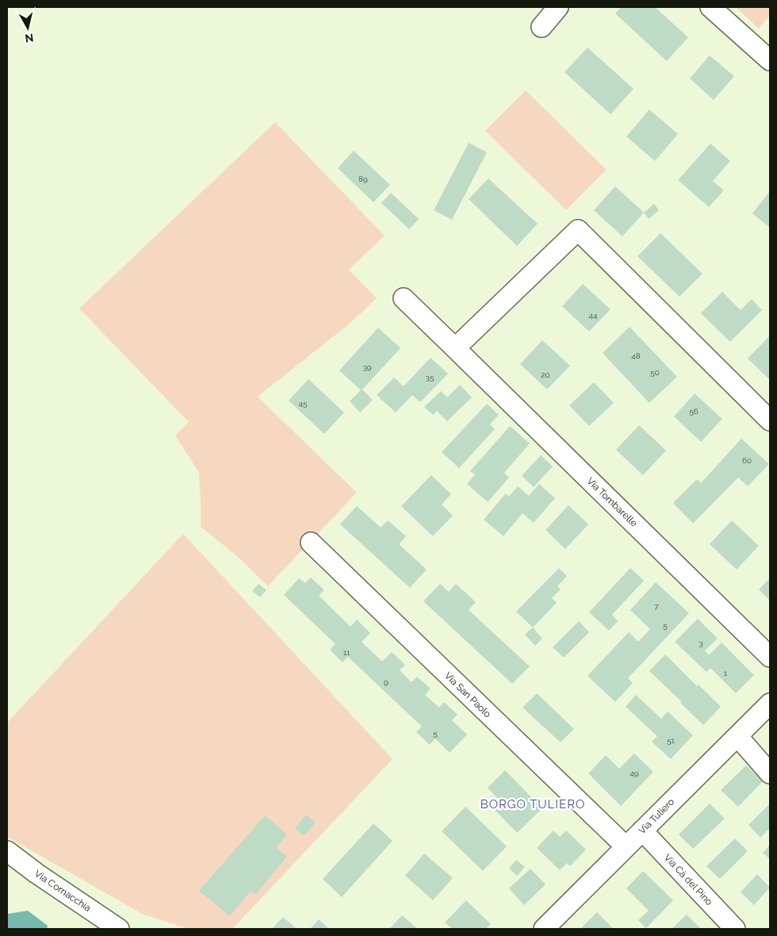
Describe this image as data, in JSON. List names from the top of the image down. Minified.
{"streets":{"street":["Via Tombarelle","Via San Paolo","Via Tuliero","Via Cà del Pino","Via Cornacchia"]},"crossings":[["Via San Paolo","Via Tuliero"],["Via Tuliero","Via Cà del Pino"]],"districts":["BORGO TULIERO"],"house_numbers":["89","44","48","39","50","20","35","45","56","60","7","5","3","11","1","9","5","51","49"],"north":"bottom"}
